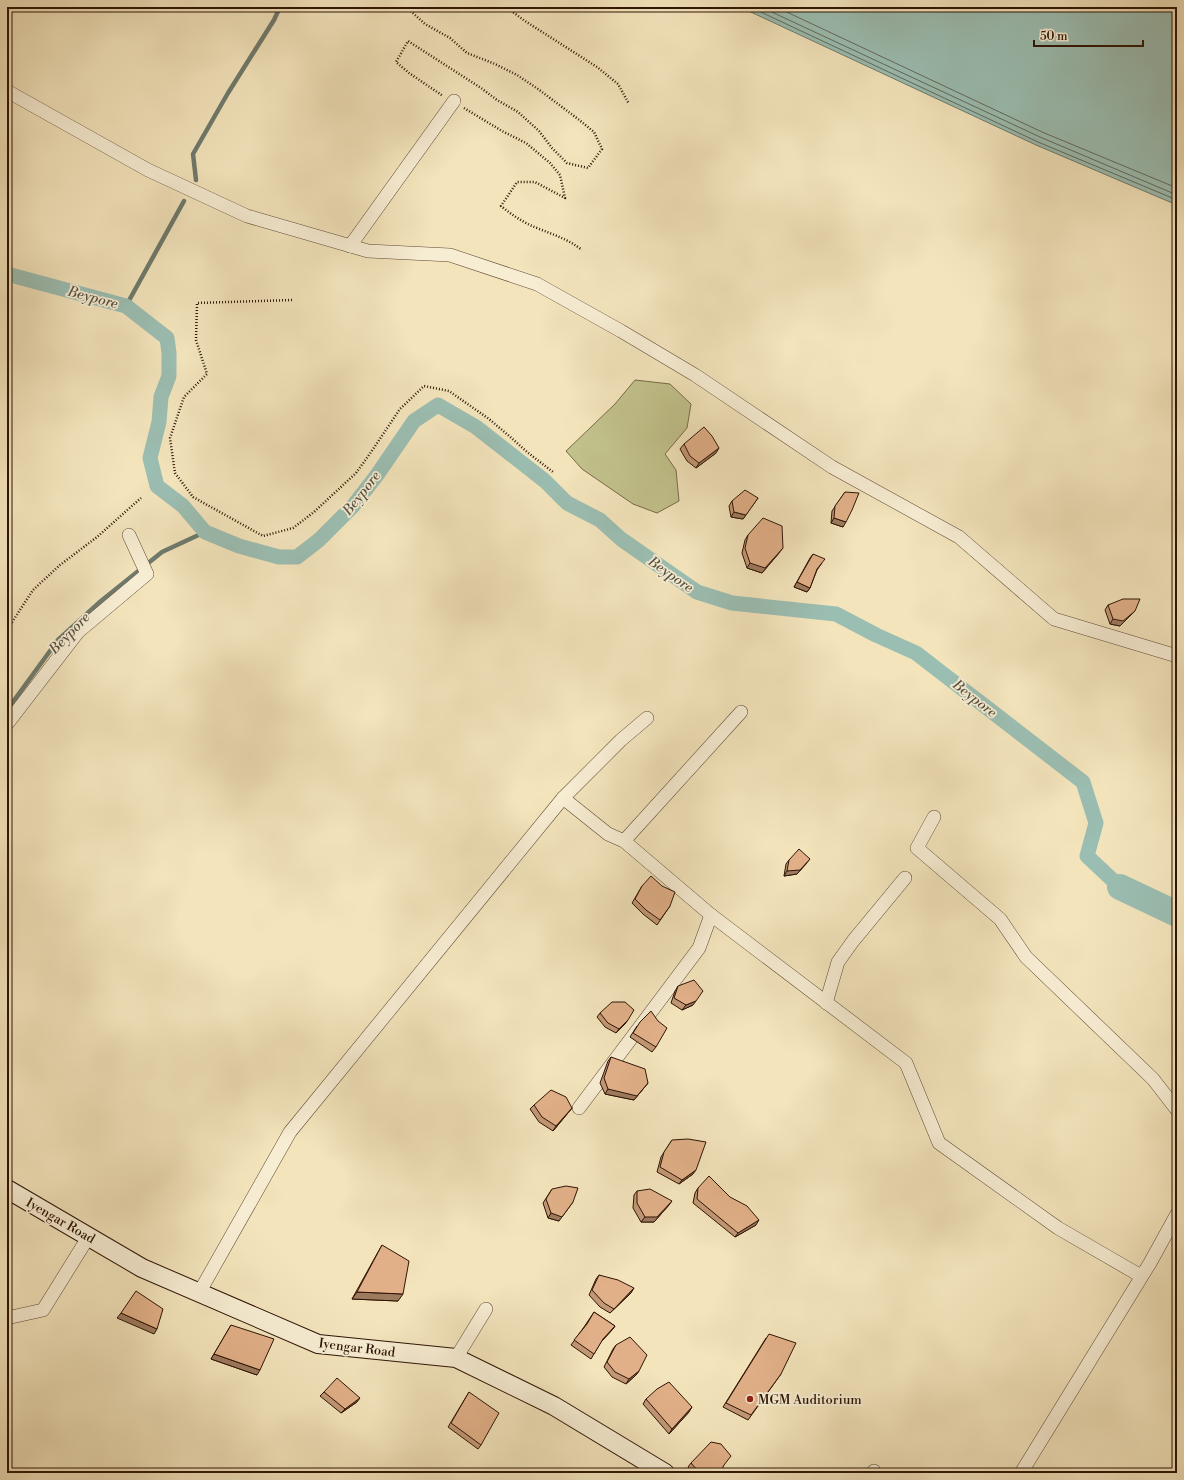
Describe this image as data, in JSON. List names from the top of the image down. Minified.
{"streets":{"main road":["Iyengar Road"]},"water":["Beypore"],"places":["MGM Auditorium"],"scale_bar":"50 m"}
